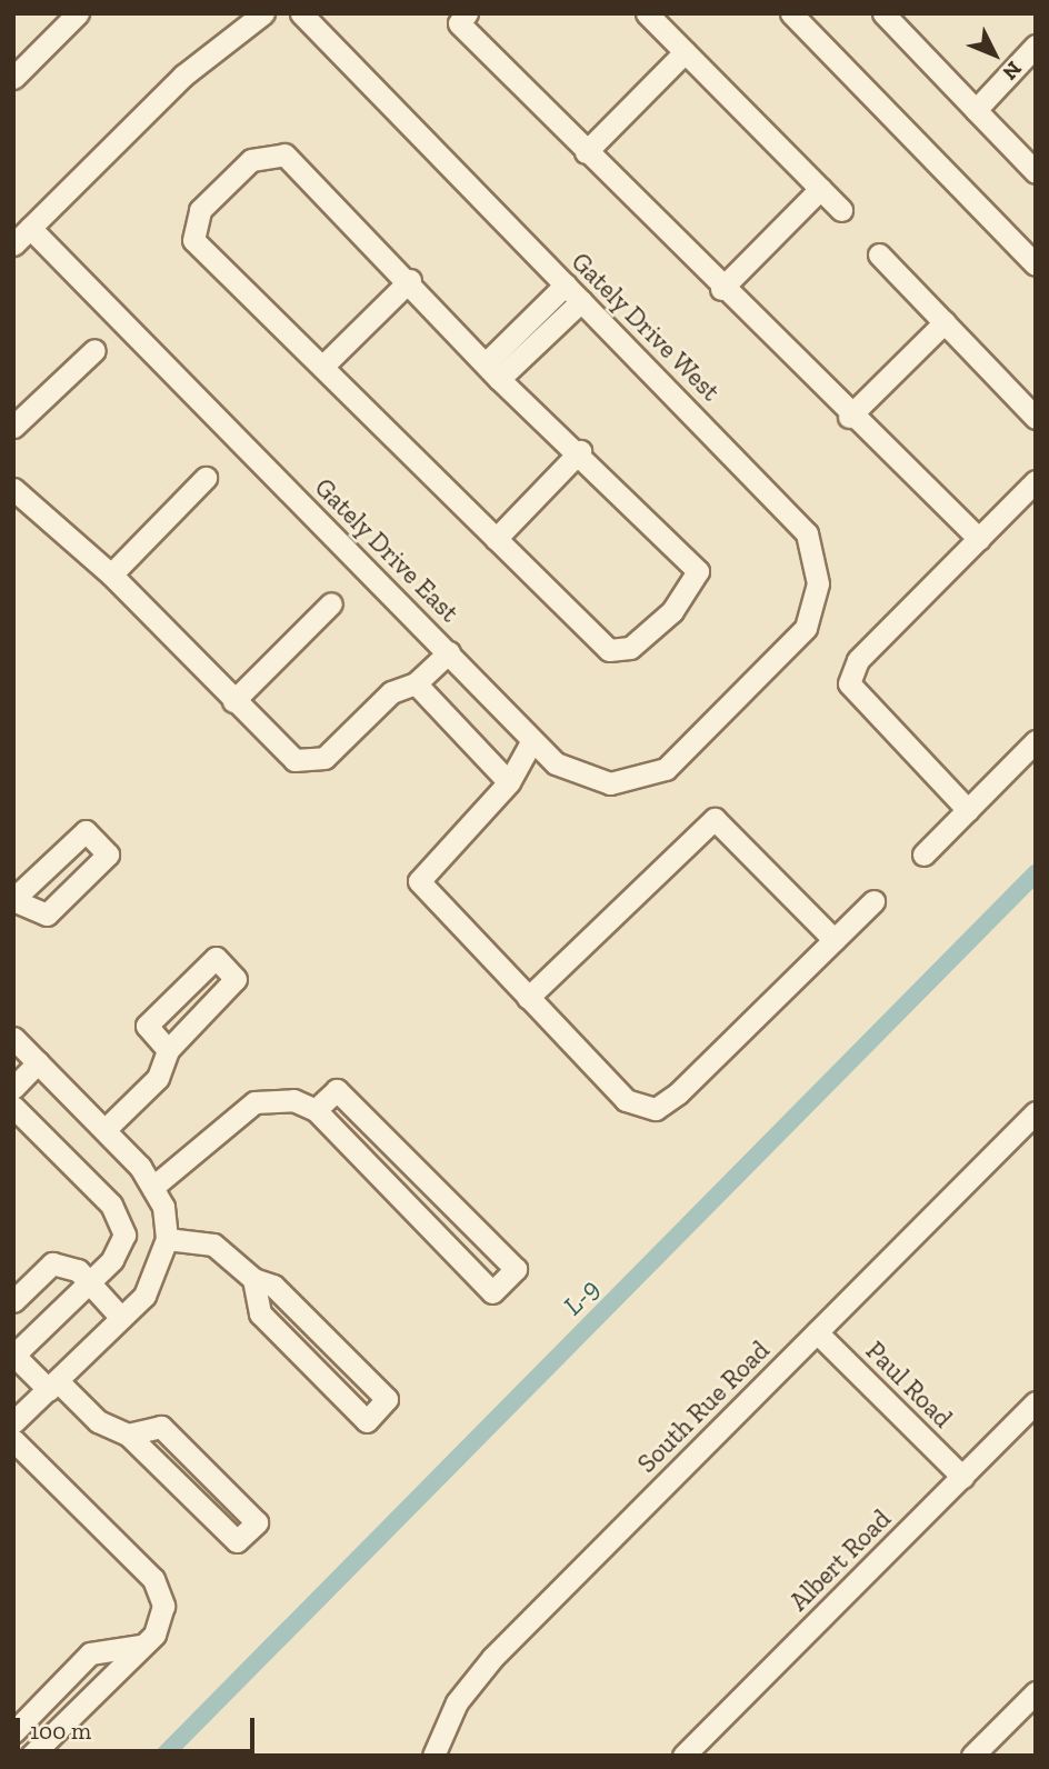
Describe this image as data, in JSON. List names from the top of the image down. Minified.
{"streets":{"street":["Gately Drive West","Gately Drive East","Paul Road","South Rue Road","Albert Road"]},"crossings":[["Gately Drive West","Gately Drive East"],["Paul Road","South Rue Road"],["Paul Road","Albert Road"]],"water":["L-9"],"scale_bar":"100 m","north":"bottom right"}
